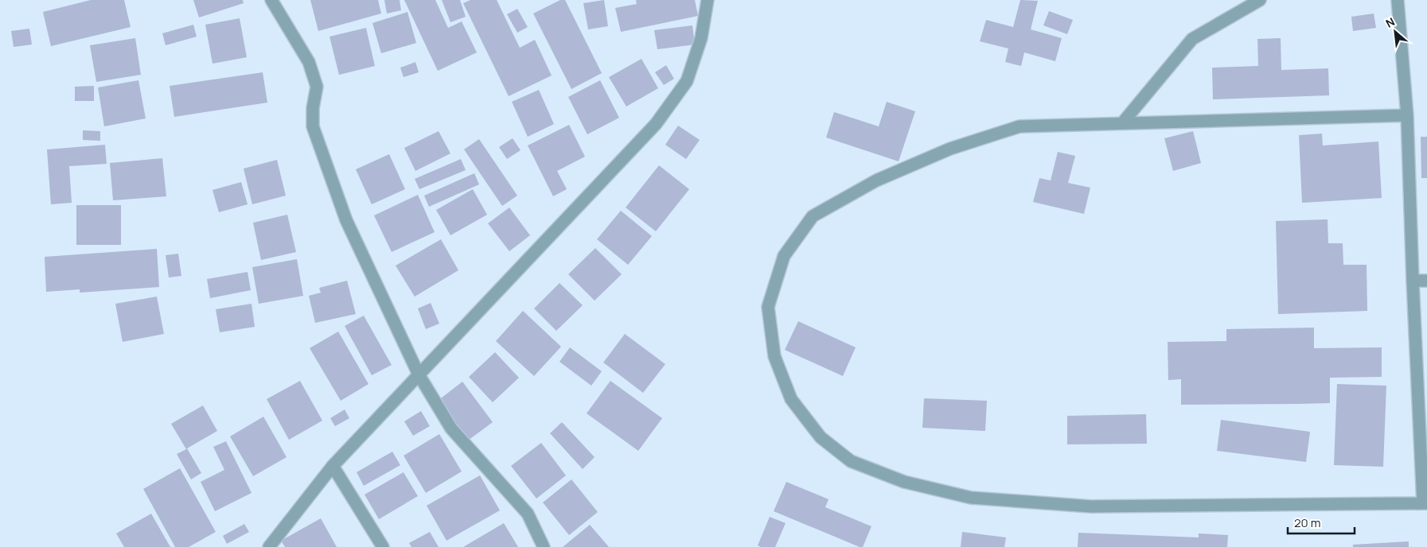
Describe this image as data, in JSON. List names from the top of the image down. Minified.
{"scale_bar":"20 m","north":"top left"}
